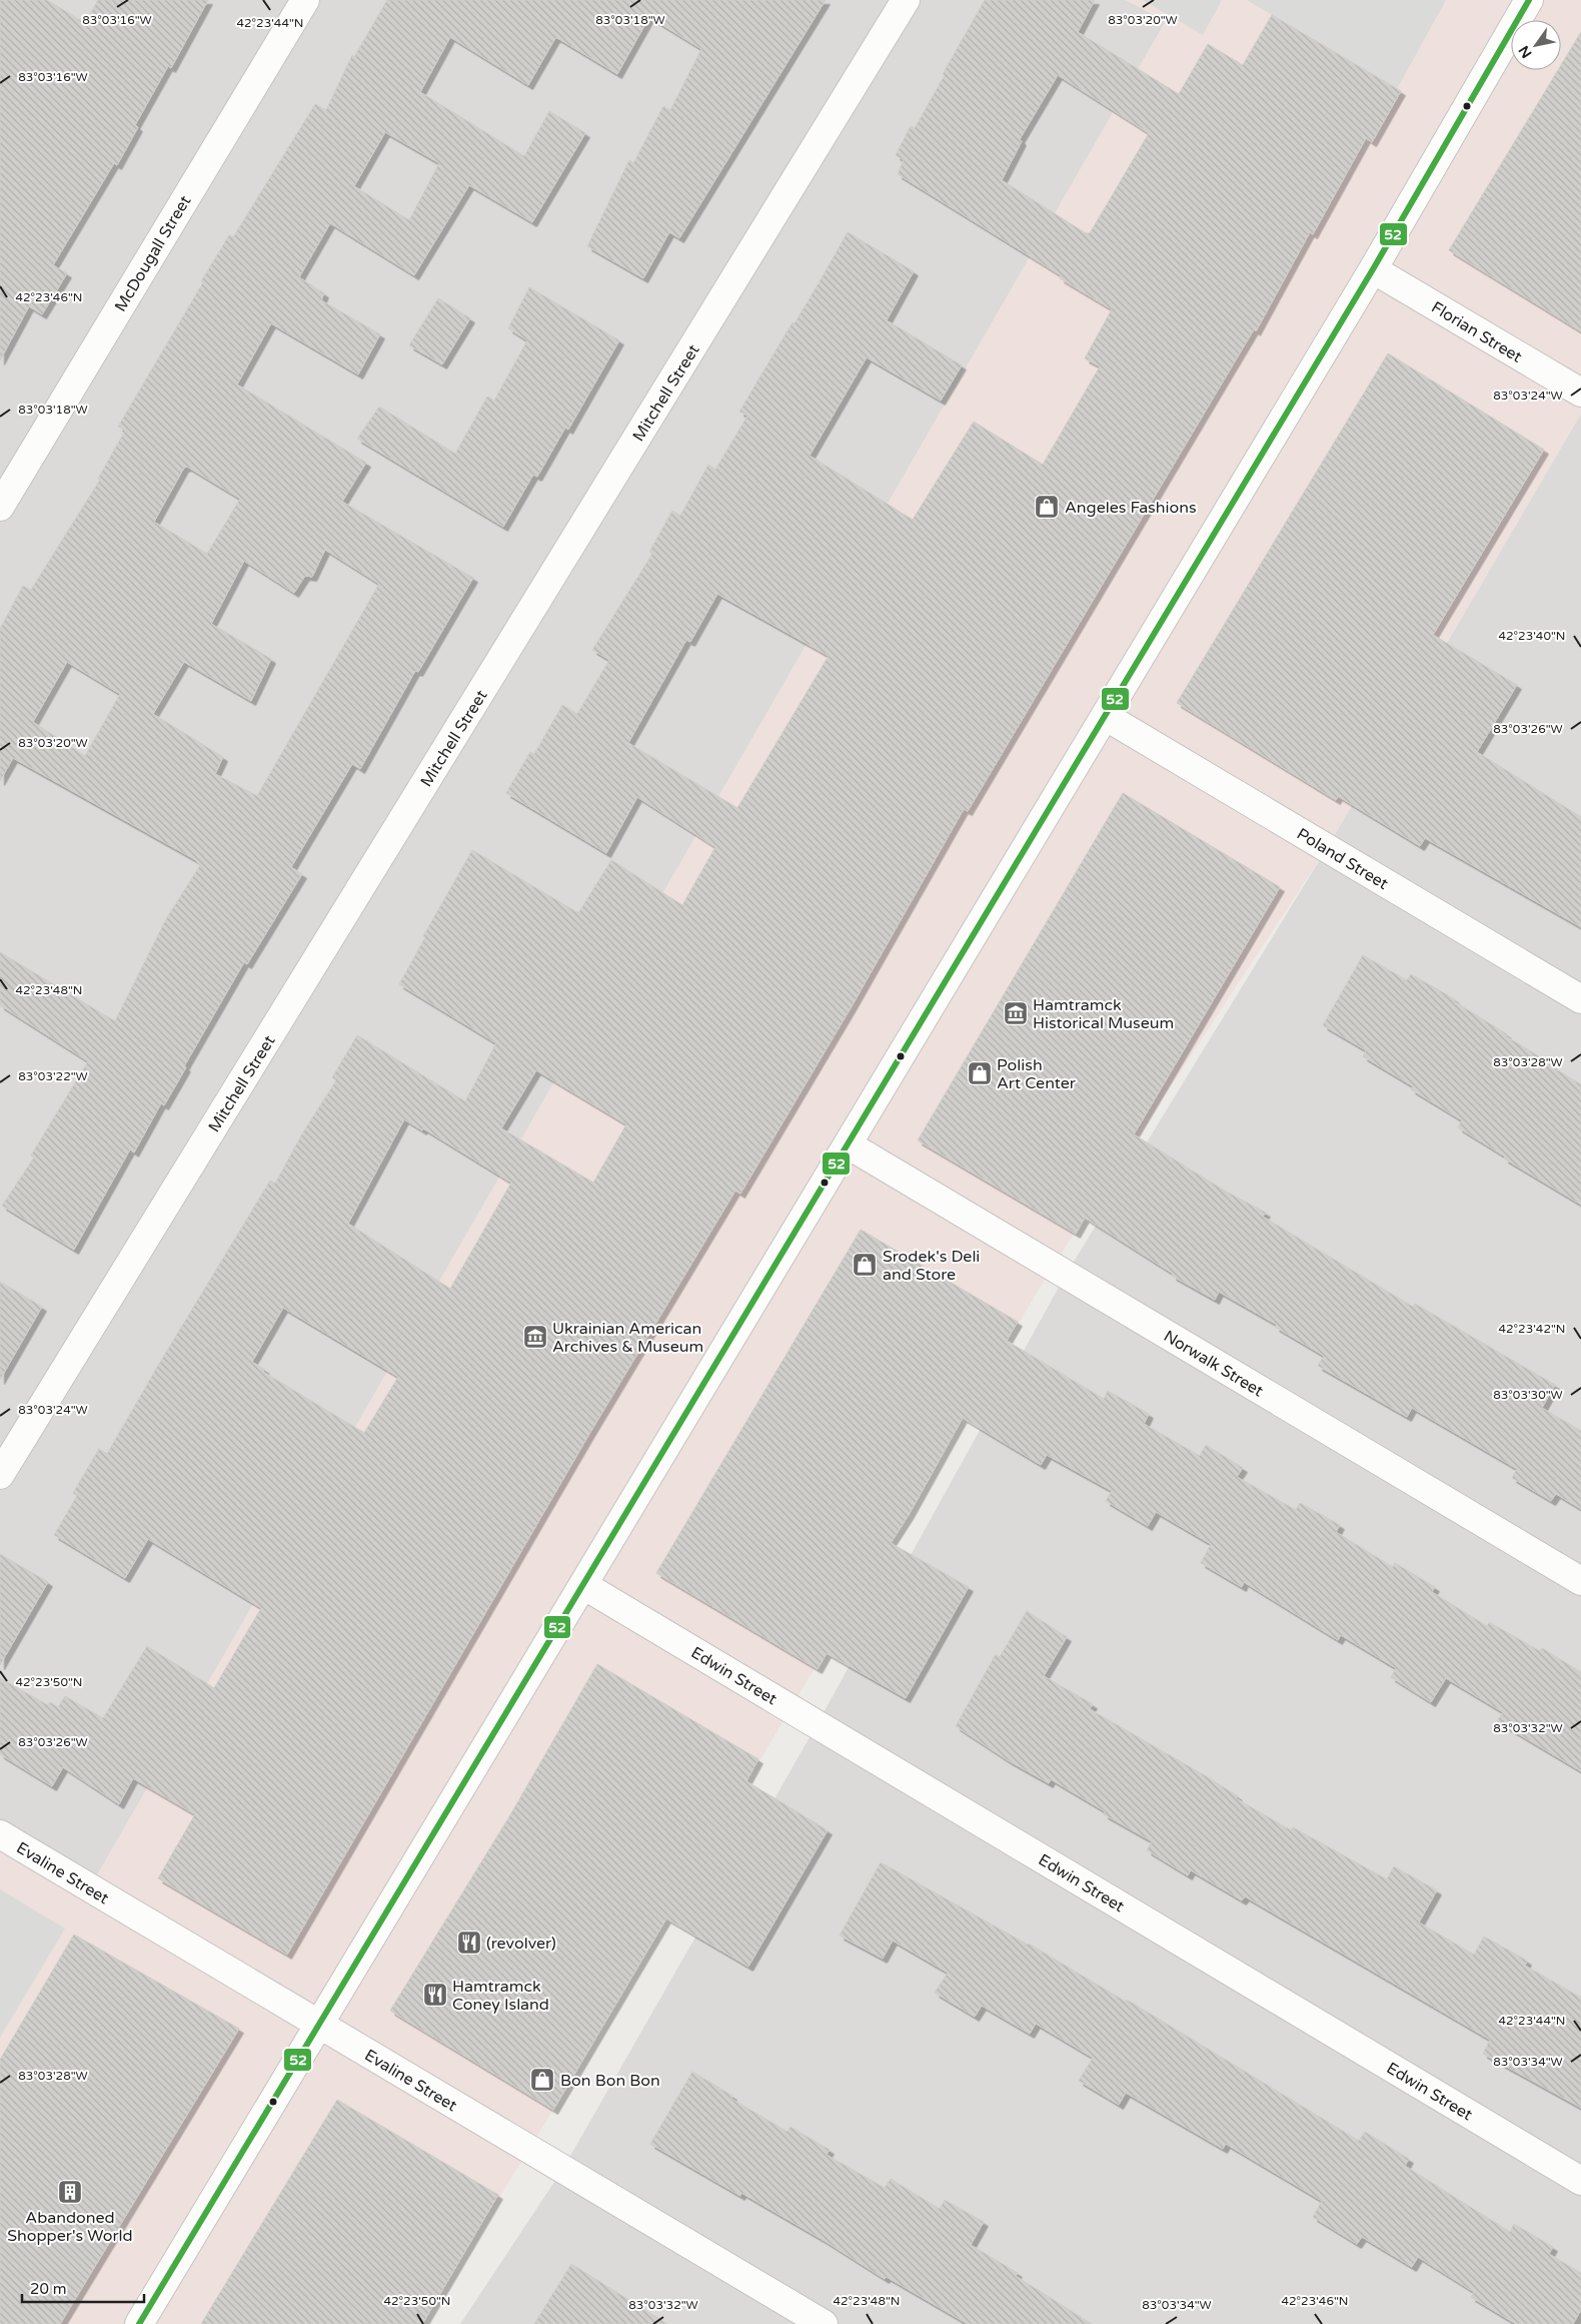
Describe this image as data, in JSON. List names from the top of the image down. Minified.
{"streets":{"street":["McDougall Street","Florian Street","Mitchell Street","Poland Street","Norwalk Street","Edwin Street","Evaline Street"]},"places":{"shop":["Angeles Fashions","Polish Art Center","Srodek's Deli and Store","Bon Bon Bon"],"museum":["Hamtramck Historical Museum","Ukrainian American Archives & Museum"],"restaurant":["(revolver)","Hamtramck Coney Island"],"building":["Abandoned Shopper's World"]},"lines":["transit line 52"],"scale_bar":"20 m","north":"bottom left","coordinates":["83°03'16\"W","83°03'18\"W","83°03'20\"W","42°23'44\"N","42°23'46\"N","83°03'24\"W","42°23'40\"N","83°03'26\"W","42°23'48\"N","83°03'28\"W","83°03'22\"W","42°23'42\"N","83°03'30\"W","42°23'50\"N","83°03'32\"W","83°03'34\"W"]}
